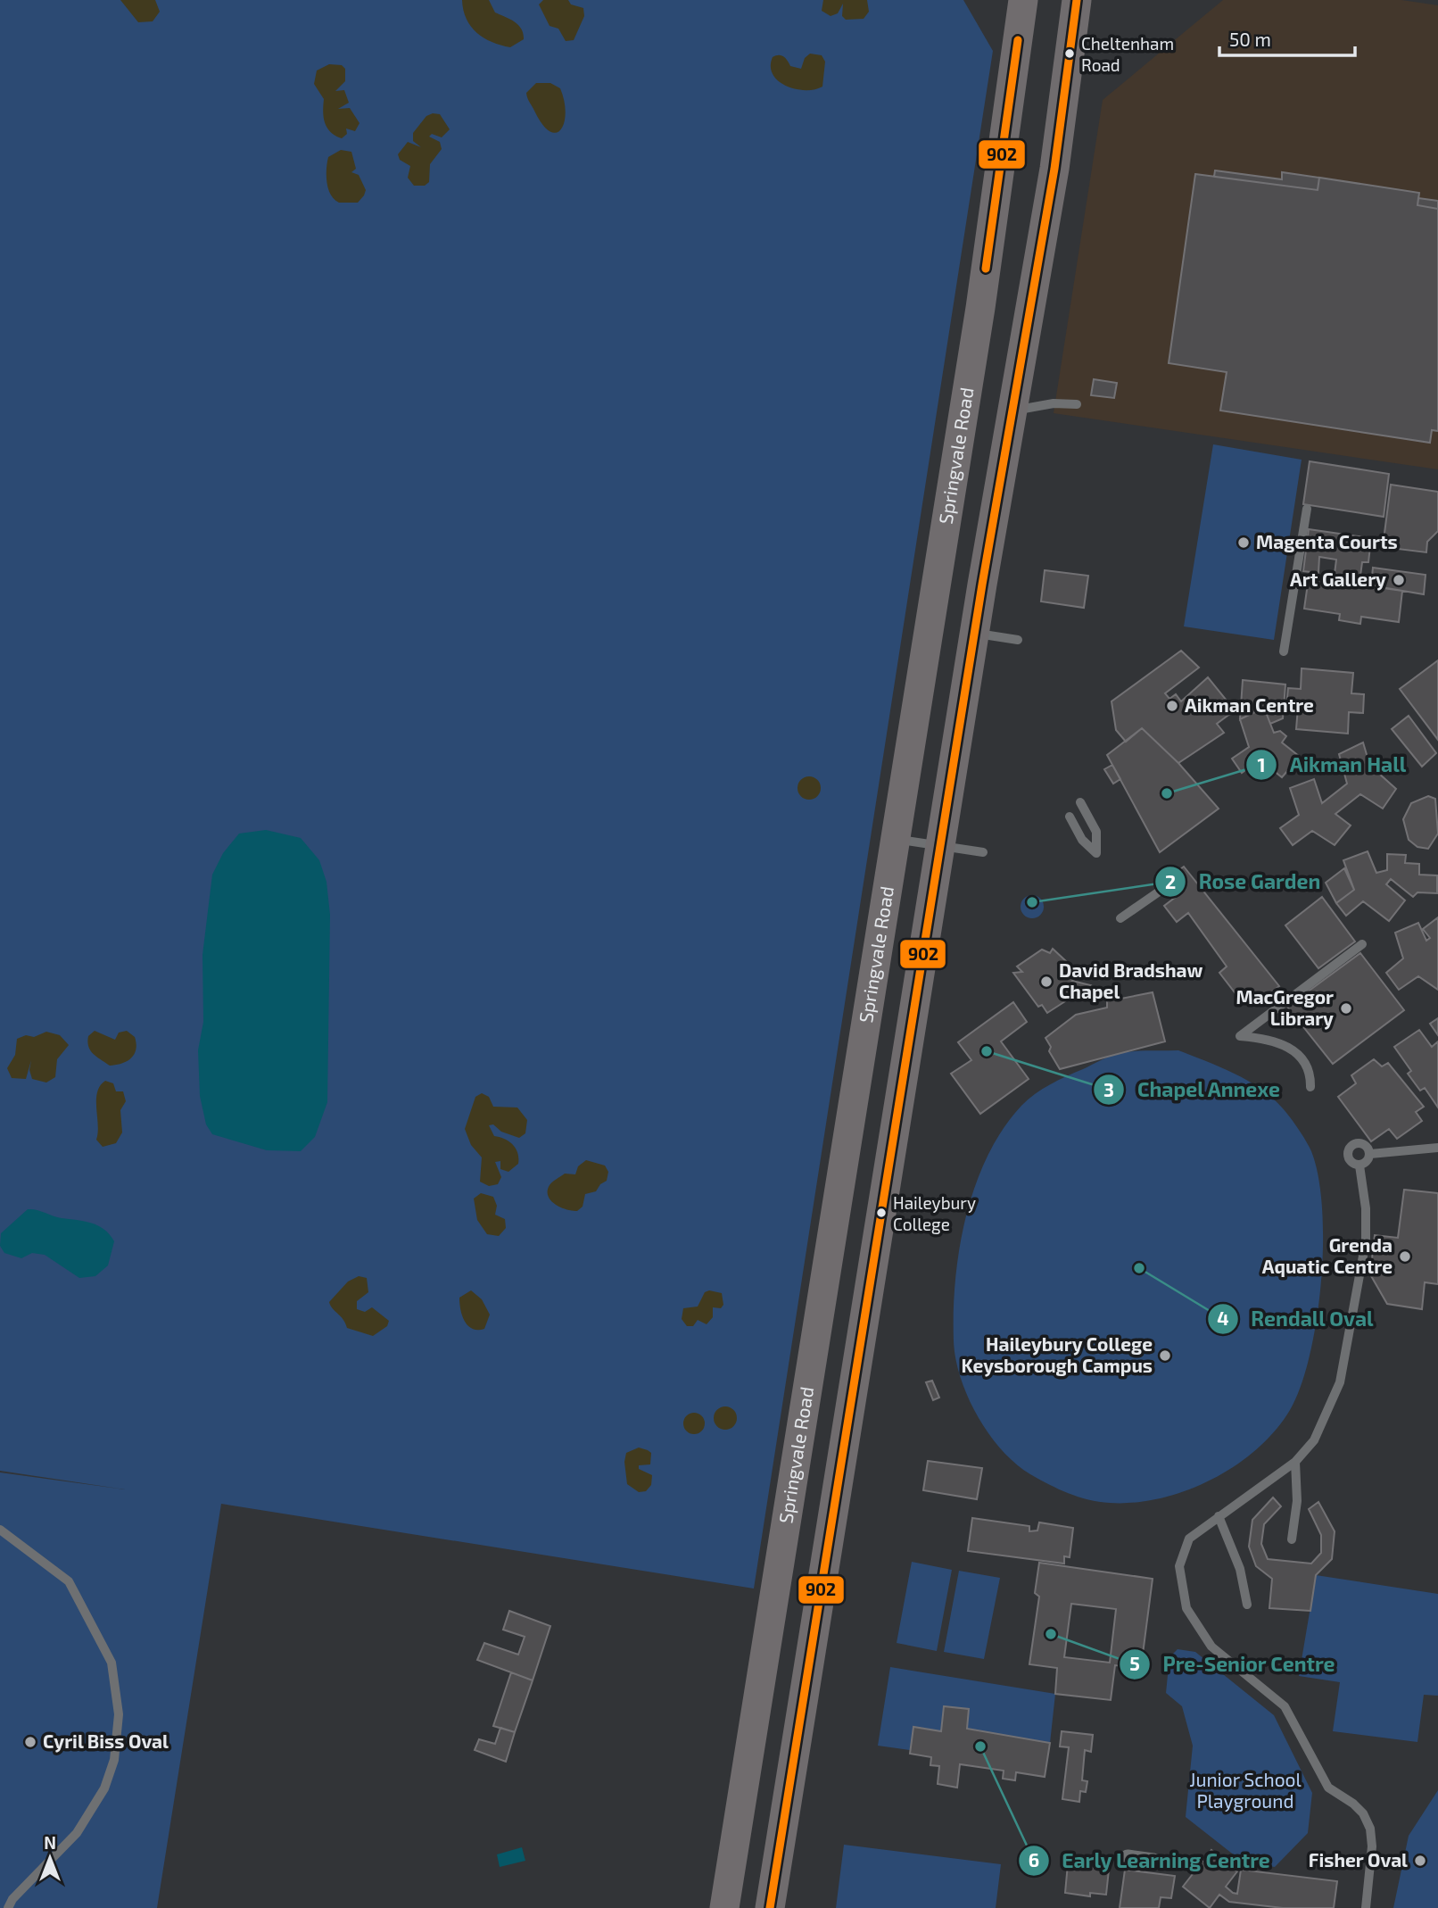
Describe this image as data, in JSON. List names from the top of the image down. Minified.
{"streets":{"highway":["Springvale Road"]},"parks":["Junior School Playground"],"places":["Cheltenham Road","Magenta Courts","Art Gallery","Aikman Centre","Aikman Hall","Rose Garden","David Bradshaw Chapel","MacGregor Library","Chapel Annexe","Haileybury College","Grenda Aquatic Centre","Rendall Oval","Haileybury College Keysborough Campus","Pre-Senior Centre","Cyril Biss Oval","Early Learning Centre","Fisher Oval"],"lines":["transit line 902"],"scale_bar":"50 m","north":"top"}
